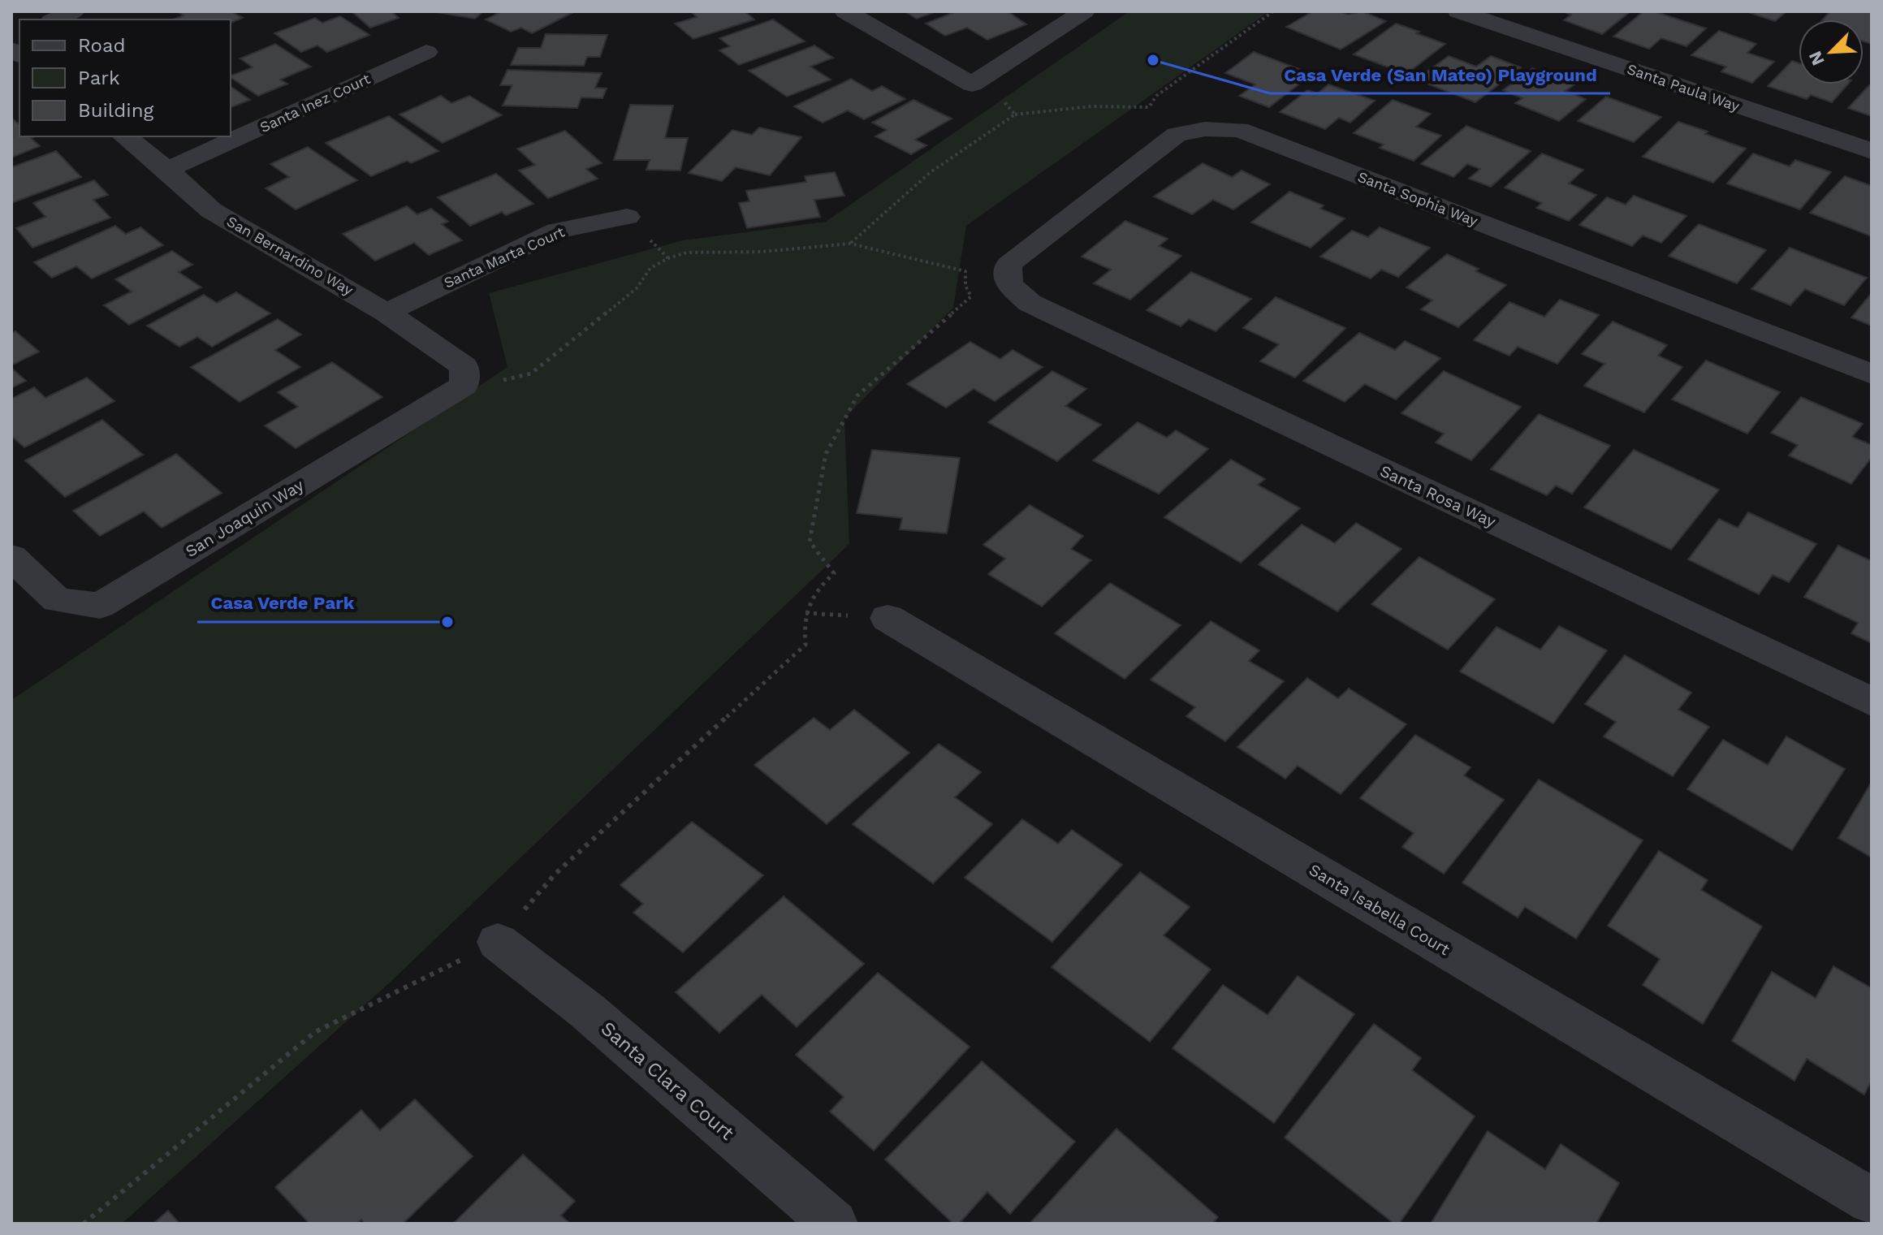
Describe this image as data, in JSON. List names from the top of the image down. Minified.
{"streets":{"street":["Santa Paula Way","Santa Inez Court","Santa Sophia Way","San Bernardino Way","Santa Marta Court","Santa Rosa Way","San Joaquin Way","Santa Isabella Court","Santa Clara Court"]},"crossings":[["Santa Inez Court","San Bernardino Way"],["Santa Sophia Way","Santa Rosa Way"],["San Bernardino Way","Santa Marta Court"],["San Bernardino Way","San Joaquin Way"]],"places":["Casa Verde (San Mateo) Playground","Casa Verde Park"],"legend":["Road","Park","Building"],"north":"bottom left"}
